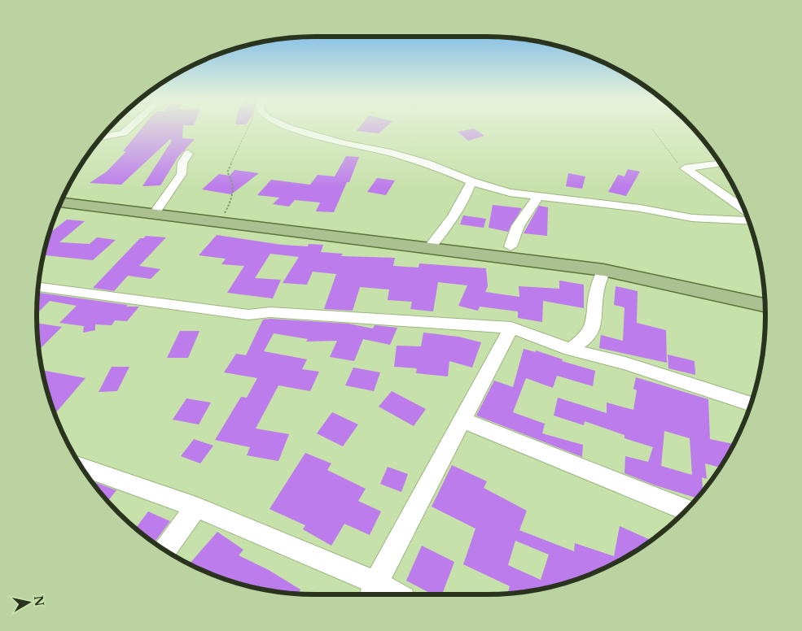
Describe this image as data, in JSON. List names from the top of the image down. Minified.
{"north":"right"}
